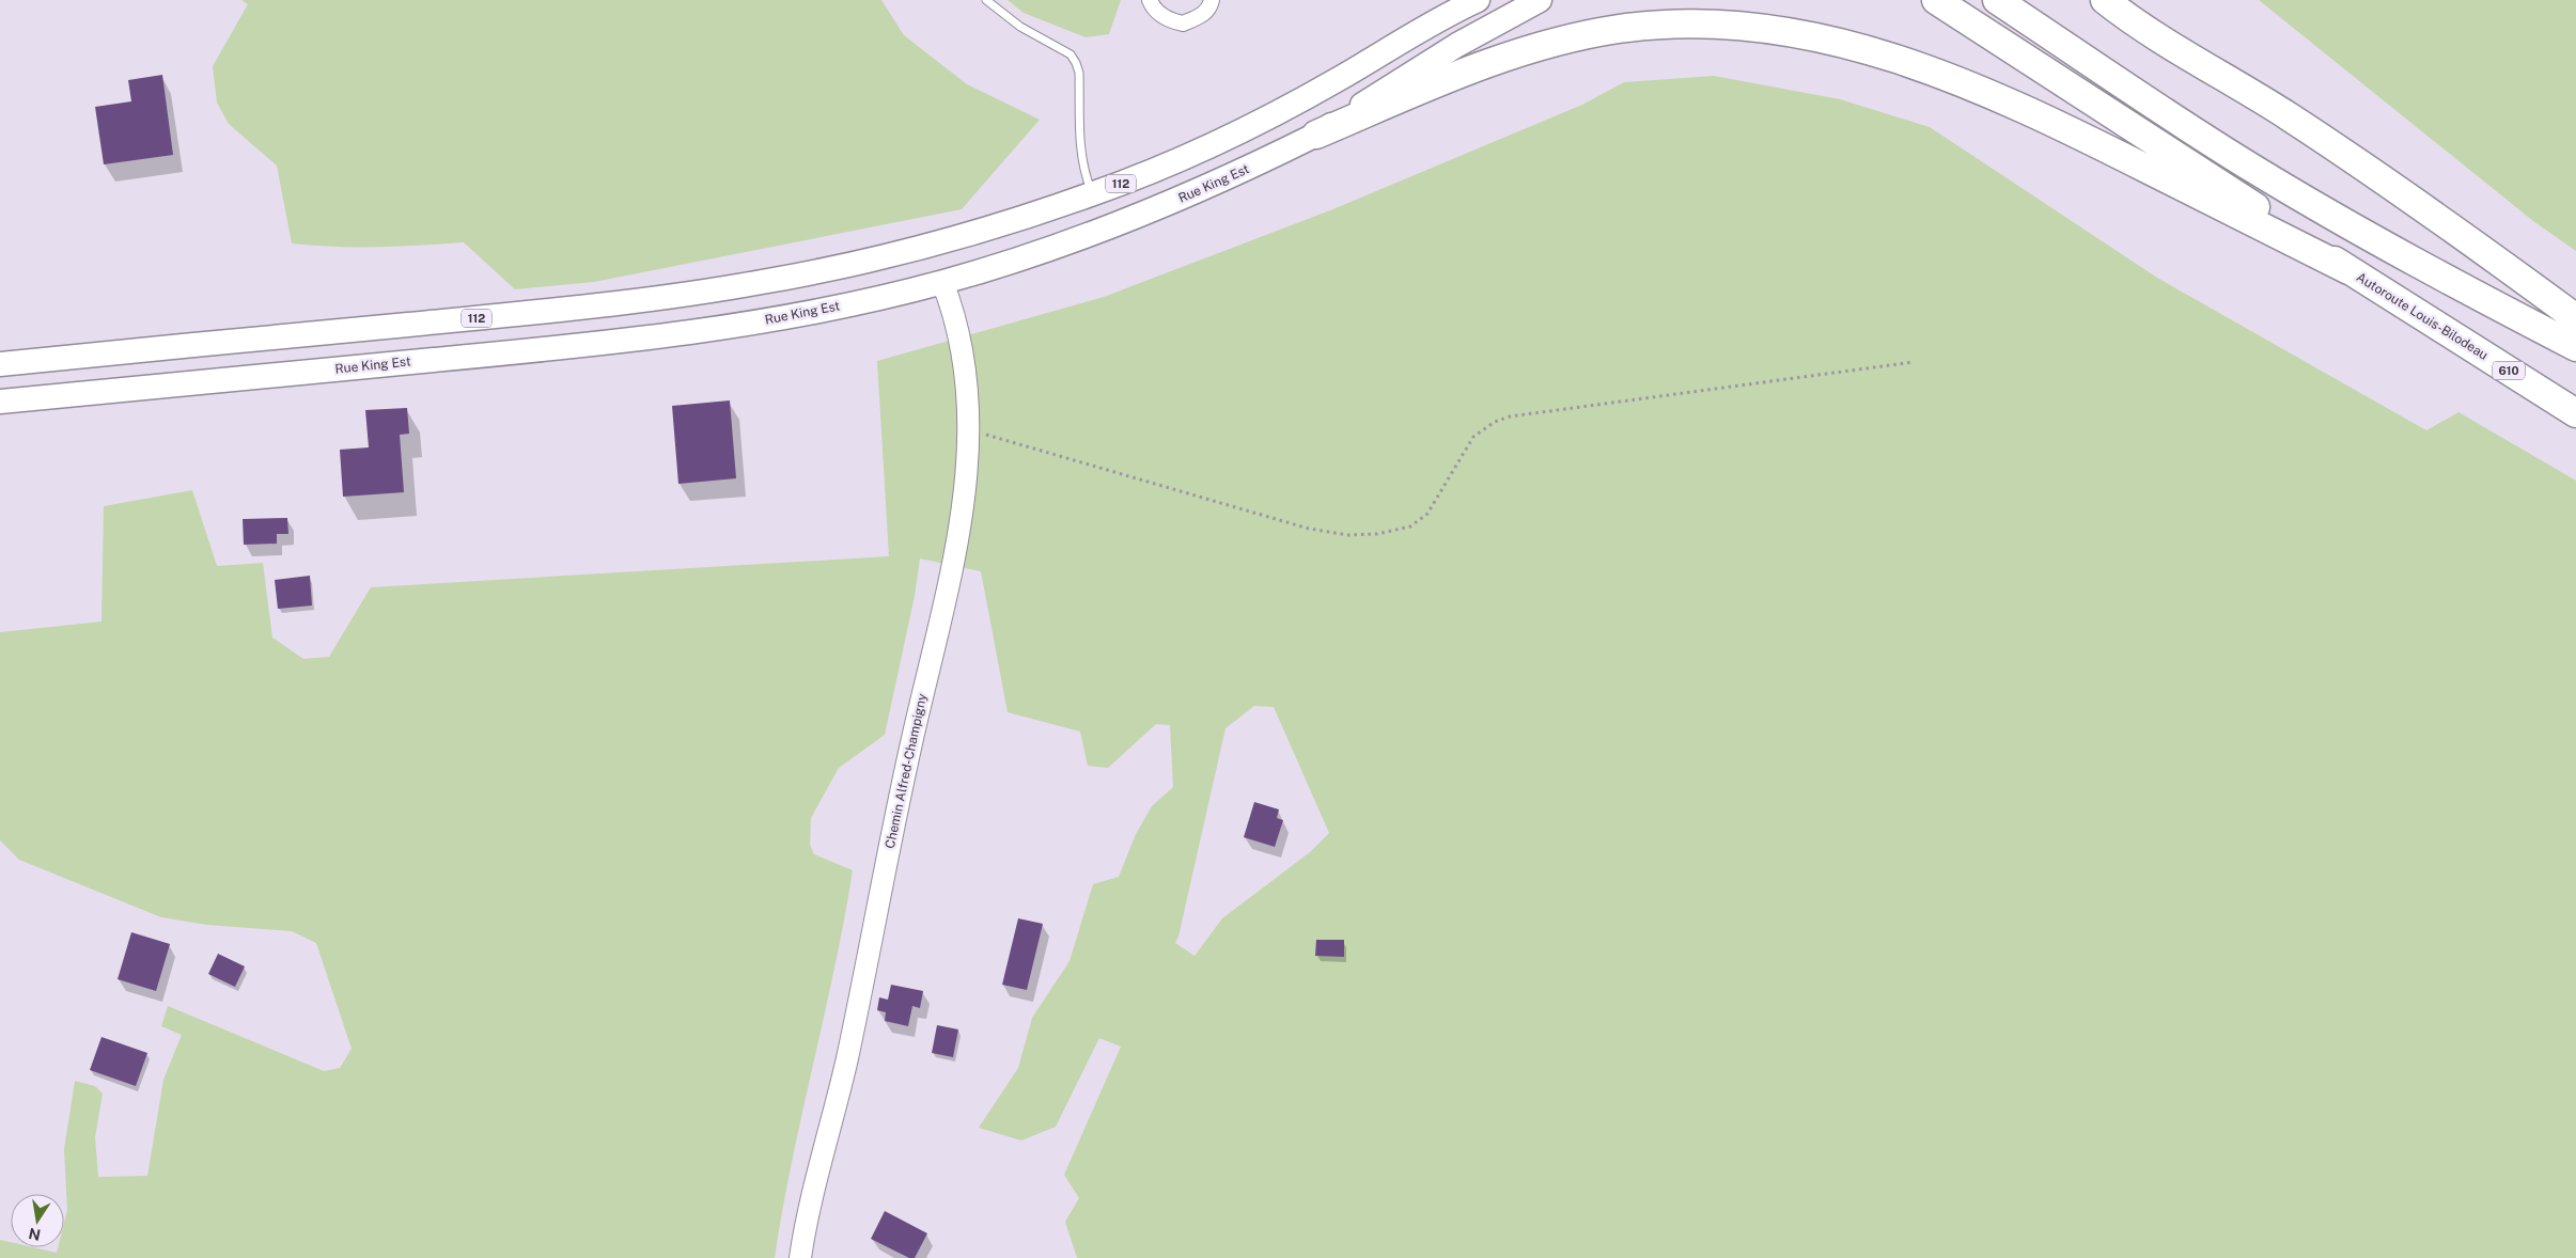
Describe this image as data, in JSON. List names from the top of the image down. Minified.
{"streets":{"highway":["Autoroute Louis-Bilodeau","610"],"main road":["112","Rue King Est"],"street":["Chemin Alfred-Champigny"]},"crossings":[["Rue King Est","Chemin Alfred-Champigny"]],"north":"bottom"}
